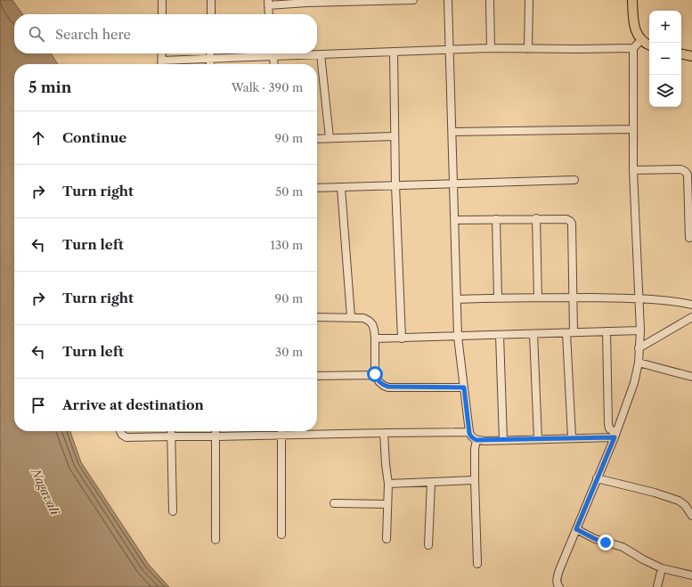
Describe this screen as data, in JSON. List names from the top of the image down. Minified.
{"water":["Nagavali"],"page":{"map_buttons":["+","−"],"search":"Search here","heading":["5 min","Walk · 390 m"],"list":[["Continue","90 m"],["Turn right","50 m"],["Turn left","130 m"],["Turn right","90 m"],["Turn left","30 m"],"Arrive at destination"]}}
